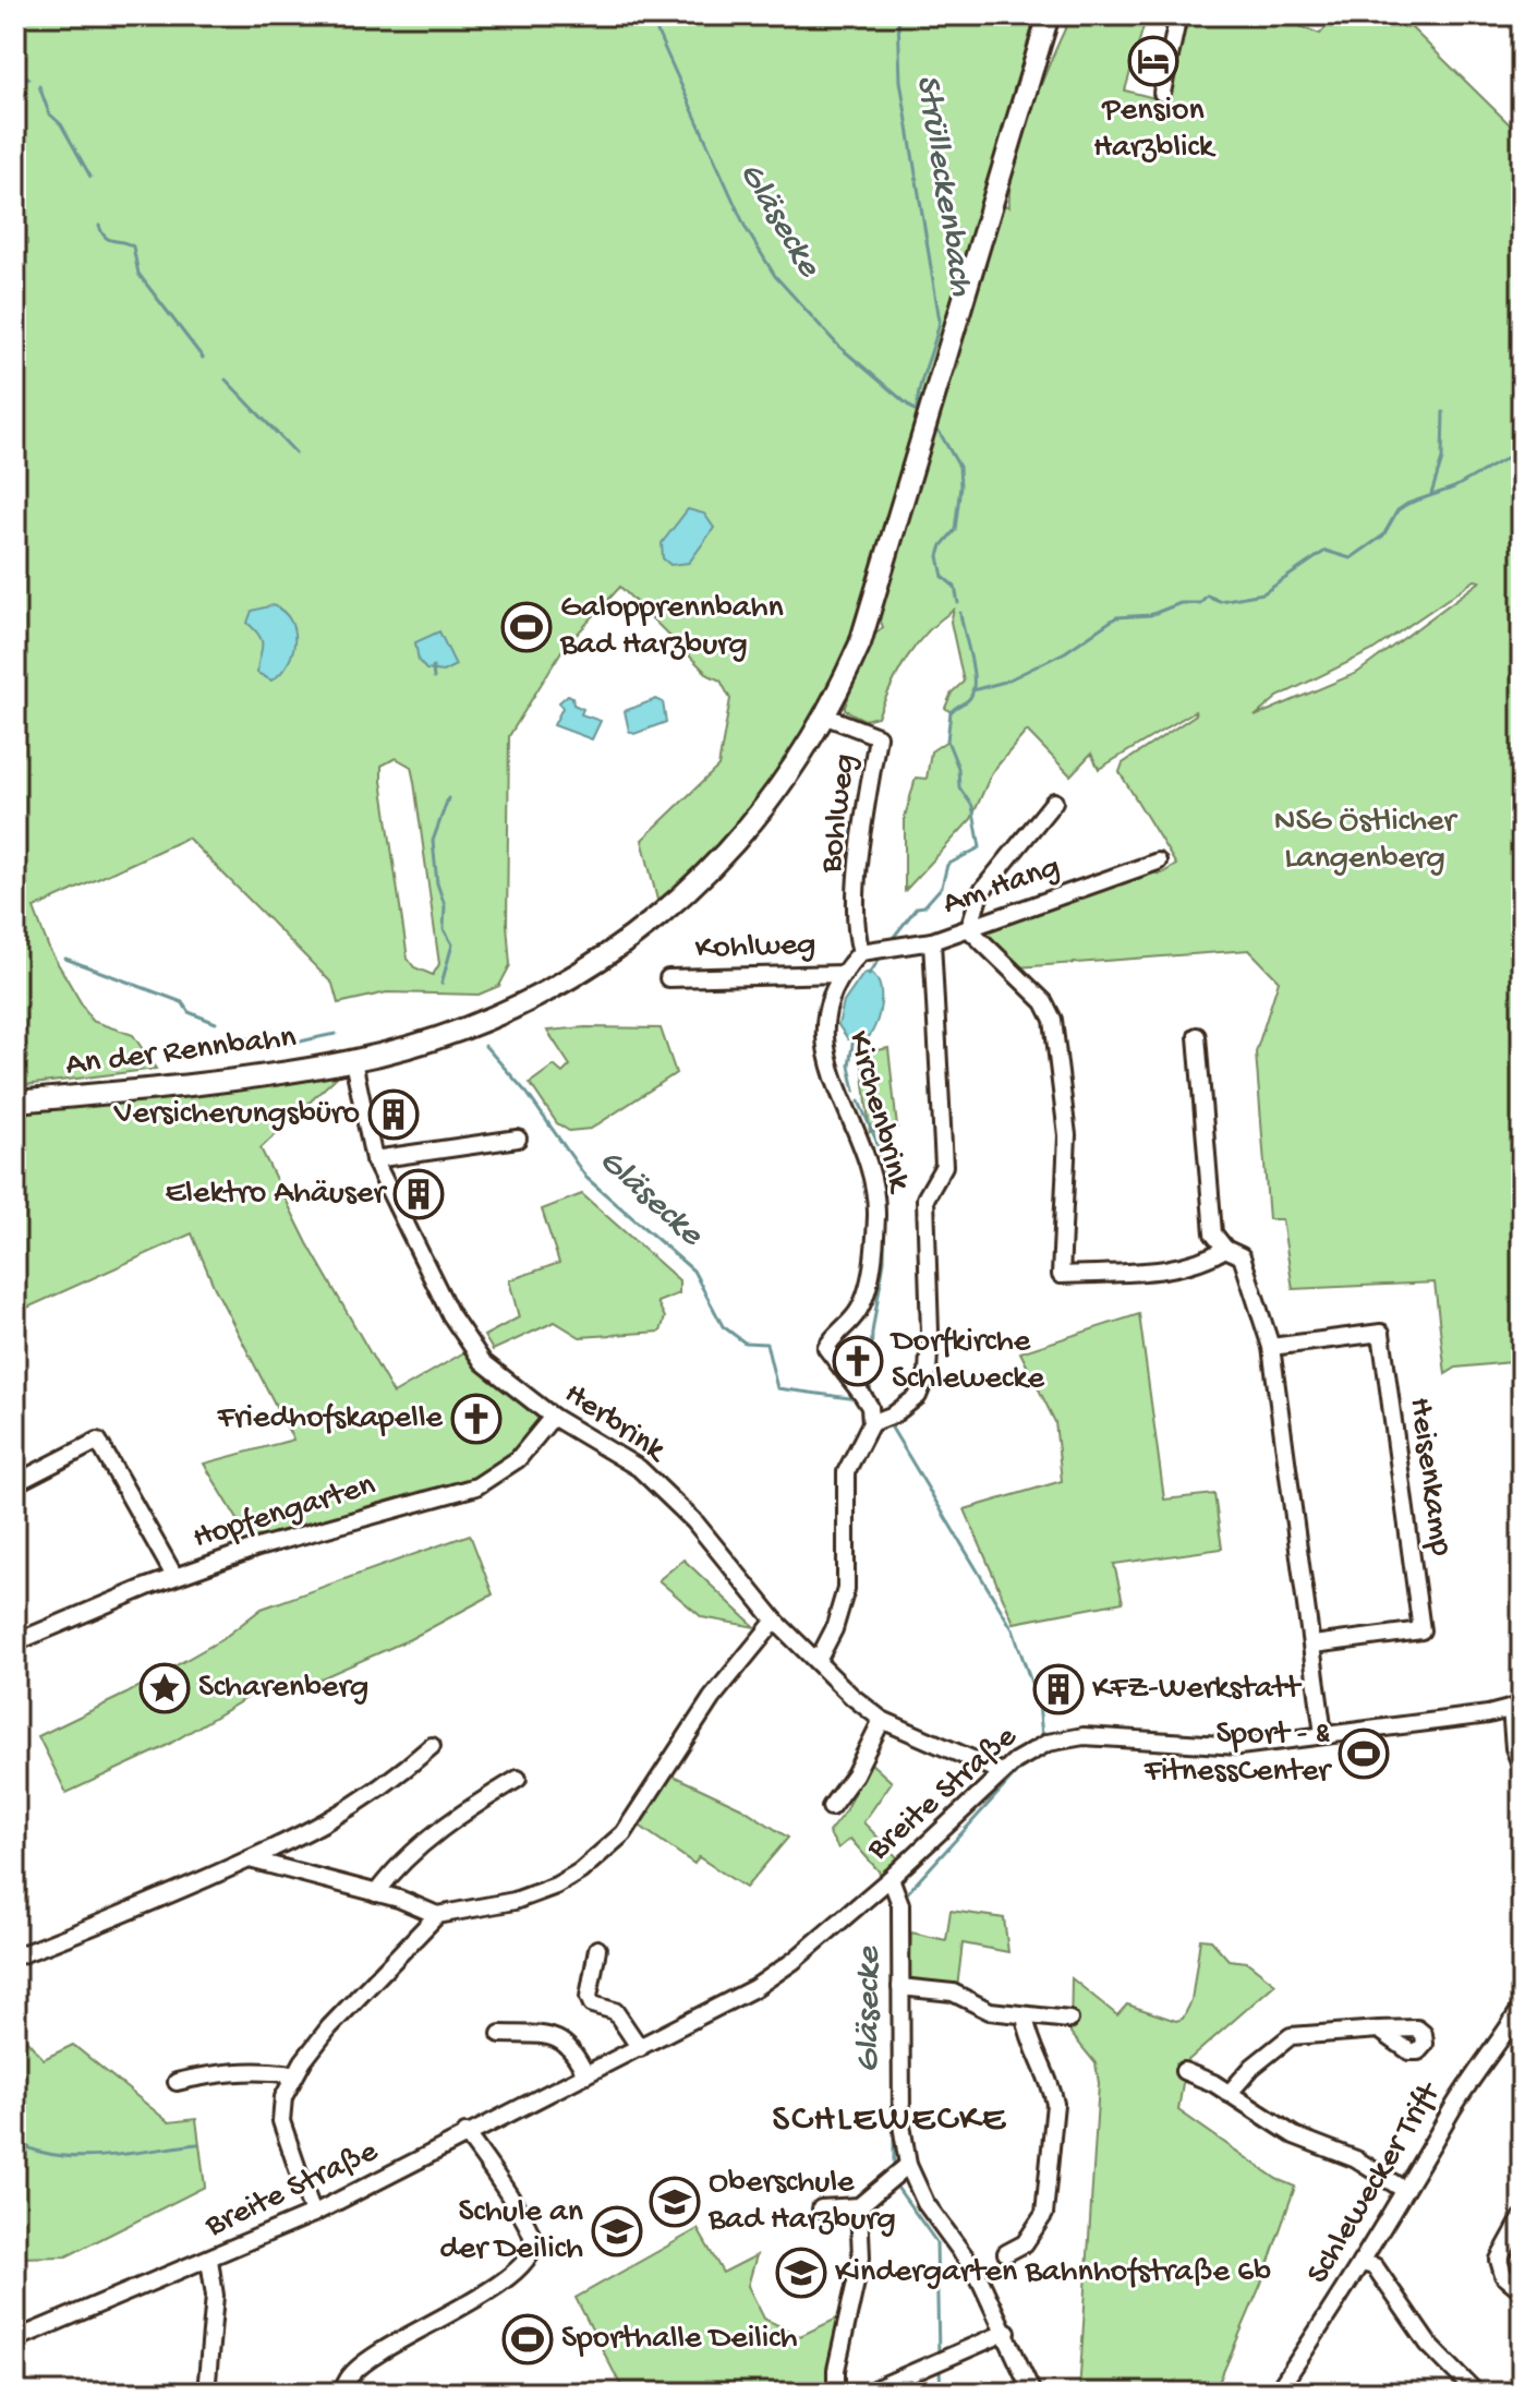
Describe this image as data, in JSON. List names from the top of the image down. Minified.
{"streets":{"main road":["An der Rennbahn"],"street":["Bohlweg","Am Hang","Kohlweg","Kirchenbrink","Herbrink","Heisenkamp","Hopfengarten","Breite Straße","Schlewecker Trift"]},"crossings":[["Bohlweg","Am Hang"],["Bohlweg","An der Rennbahn"],["Bohlweg","Kirchenbrink"],["Am Hang","Kirchenbrink"],["Kohlweg","Kirchenbrink"],["An der Rennbahn","Herbrink"],["Herbrink","Hopfengarten"],["Herbrink","Breite Straße"]],"districts":["SCHLEWECKE"],"water":["Strülleckenbach","Gläsecke"],"parks":["NSG Östlicher Langenberg"],"places":{"hotel":["Pension Harzblick"],"sports":["Galopprennbahn Bad Harzburg","Sport - & FitnessCenter","Sporthalle Deilich"],"building":["Versicherungsbüro","Elektro Ahäuser","KFZ-Werkstatt"],"church":["Dorfkirche Schlewecke","Friedhofskapelle"],"place":["Scharenberg"],"school or university":["Oberschule Bad Harzburg","Schule an der Deilich","Kindergarten Bahnhofstraße 6b"]}}
